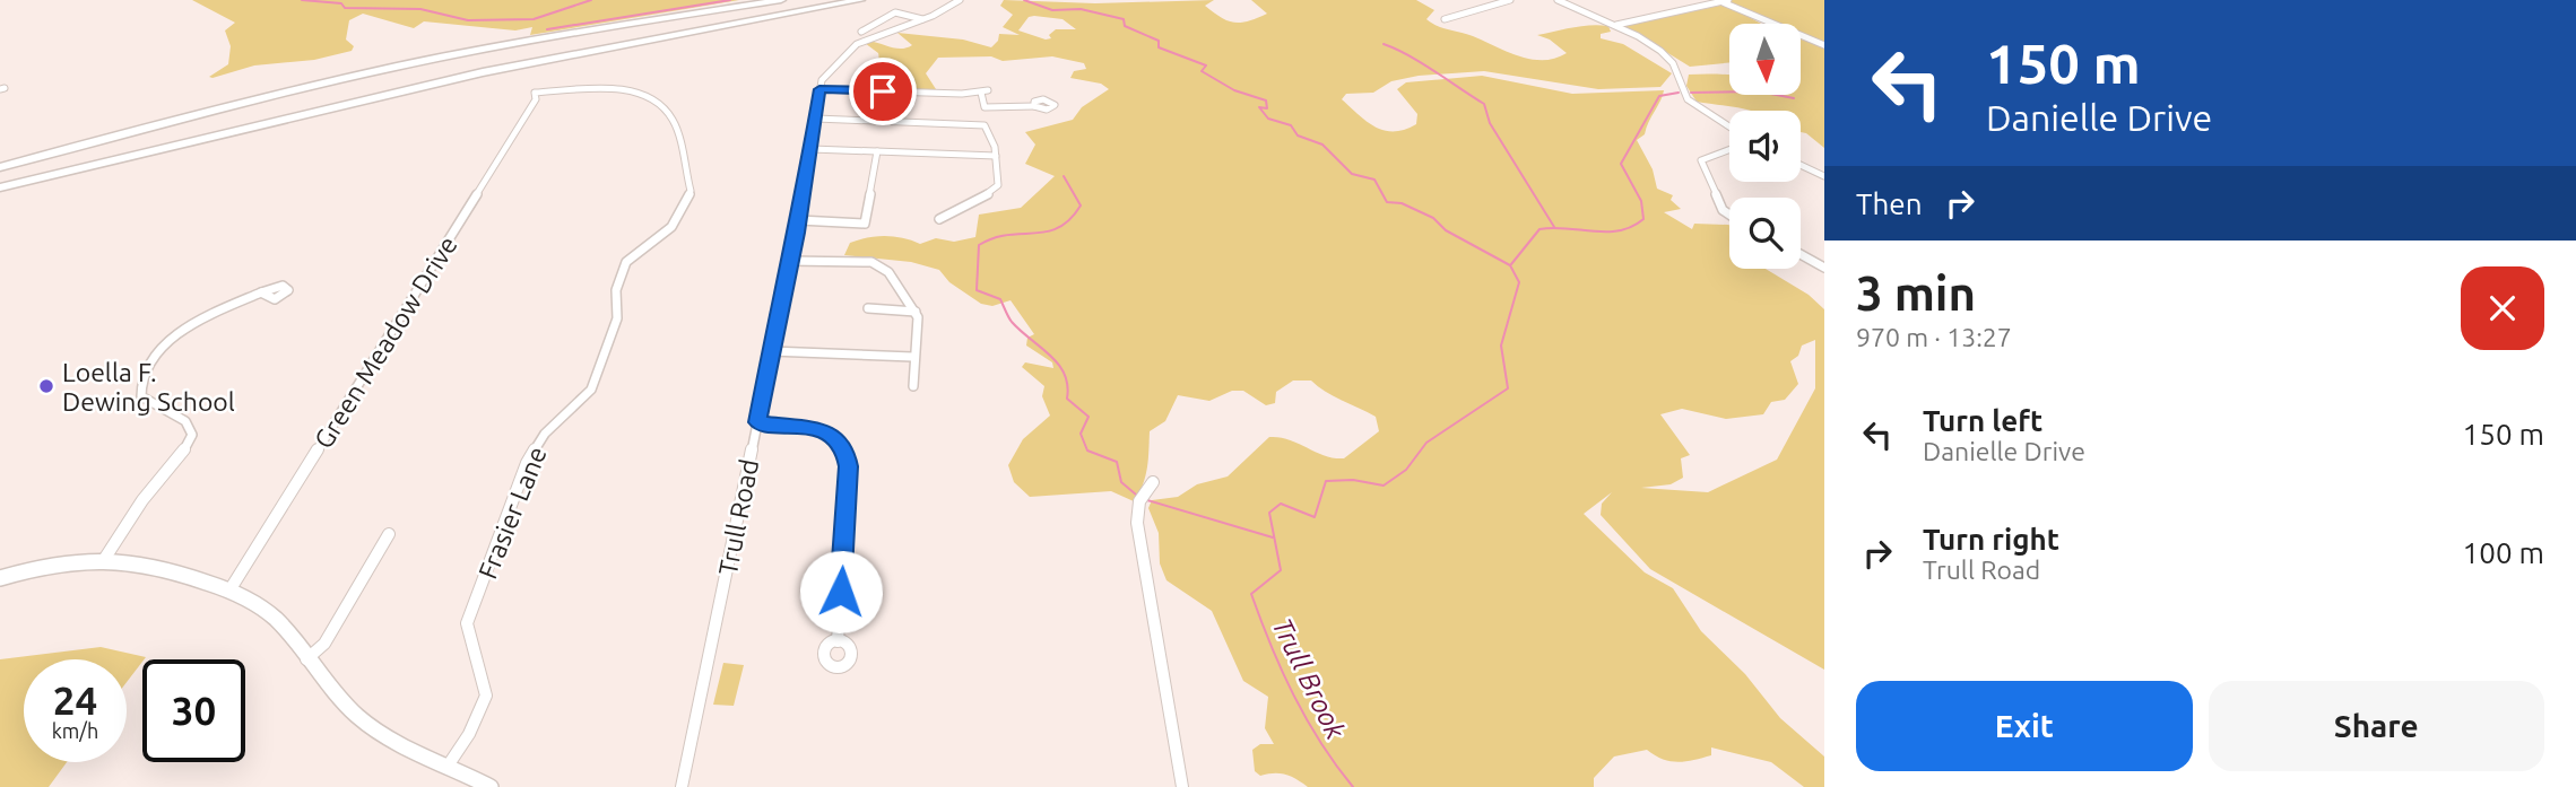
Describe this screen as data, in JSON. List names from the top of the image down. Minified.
{"streets":{"street":["Green Meadow Drive","Frasier Lane","Trull Road"]},"crossings":[["Green Meadow Drive","Frasier Lane"]],"water":["Trull Brook"],"places":["Loella F. Dewing School"],"north":"bottom","page":{"turn":["150 m","Danielle Drive"],"then":"Then","heading":["3 min","970 m · 13:27"],"list":[{"name":"Turn left","note":"Danielle Drive","value":"150 m"},{"name":"Turn right","note":"Trull Road","value":"100 m"}],"speed":"24 km/h","limit":"30","buttons":["Exit","Share"]}}
